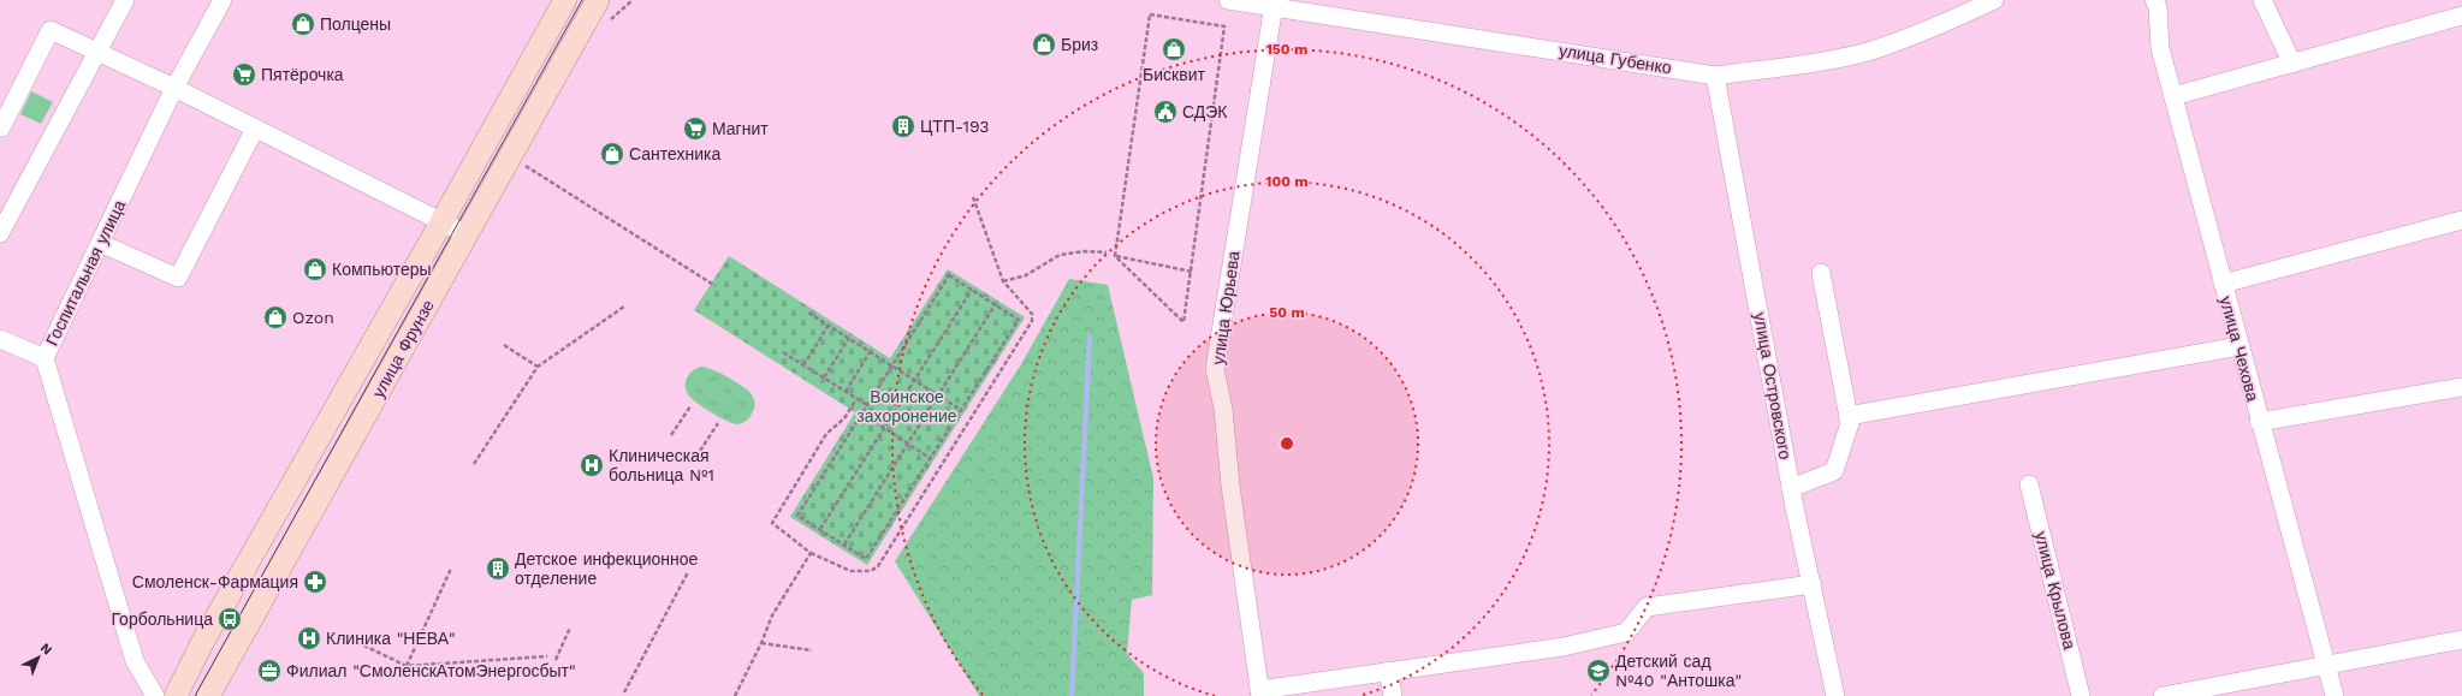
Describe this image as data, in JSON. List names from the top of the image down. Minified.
{"streets":{"main road":["улица Фрунзе"],"street":["улица Губенко","Госпитальная улица","улица Юрьева","улица Чехова","улица Островского","улица Крылова"]},"crossings":[["улица Губенко","улица Юрьева"],["улица Губенко","улица Островского"]],"parks":["Воинское захоронение"],"places":{"shop":["Полцены","Бриз","Бисквит","Сантехника","Компьютеры","Ozon"],"supermarket":["Пятёрочка","Магнит"],"public building":["СДЭК"],"building":["ЦТП-193","Детское инфекционное отделение"],"hospital":["Клиническая больница №1","Клиника \"НЕВА\""],"pharmacy":["Смоленск-Фармация"],"bus stop":["Горбольница"],"office":["Филиал \"СмоленскАтомЭнергосбыт\""],"school or university":["Детский сад №40 \"Антошка\""]},"north":"top right","rings":["150 m","100 m","50 m"]}
